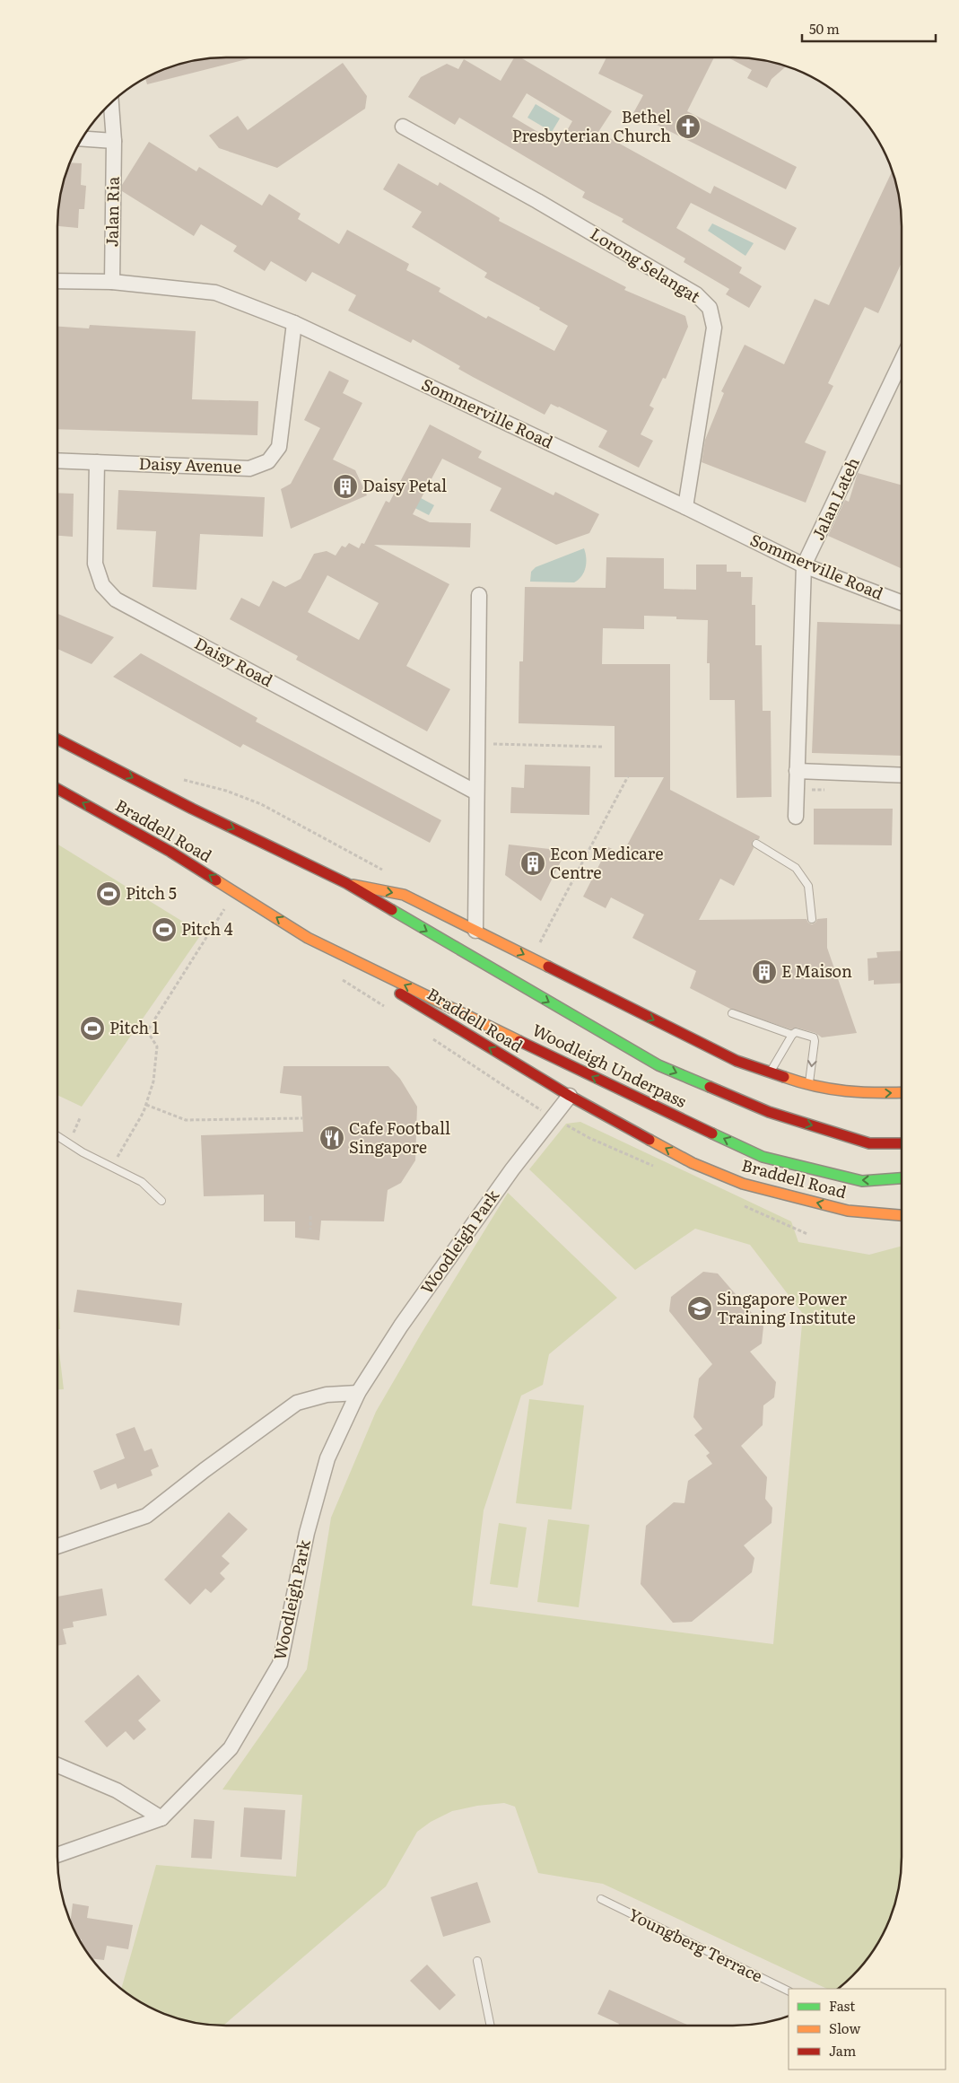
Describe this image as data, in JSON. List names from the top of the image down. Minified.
{"streets":{"main road":["Braddell Road","Woodleigh Underpass"],"street":["Jalan Ria","Lorong Selangat","Sommerville Road","Daisy Avenue","Jalan Lateh","Daisy Road","Woodleigh Park"],"lane":["Youngberg Terrace"]},"crossings":[["Jalan Ria","Sommerville Road"],["Lorong Selangat","Sommerville Road"],["Sommerville Road","Daisy Avenue"],["Sommerville Road","Jalan Lateh"],["Daisy Avenue","Daisy Road"],["Braddell Road","Woodleigh Underpass"],["Braddell Road","Woodleigh Park"]],"places":{"church":["Bethel Presbyterian Church"],"building":["Daisy Petal","Econ Medicare Centre","E Maison"],"sports":["Pitch 5","Pitch 4","Pitch 1"],"restaurant":["Cafe Football Singapore"],"school or university":["Singapore Power Training Institute"]},"legend":["Fast","Slow","Jam"],"scale_bar":"50 m"}
